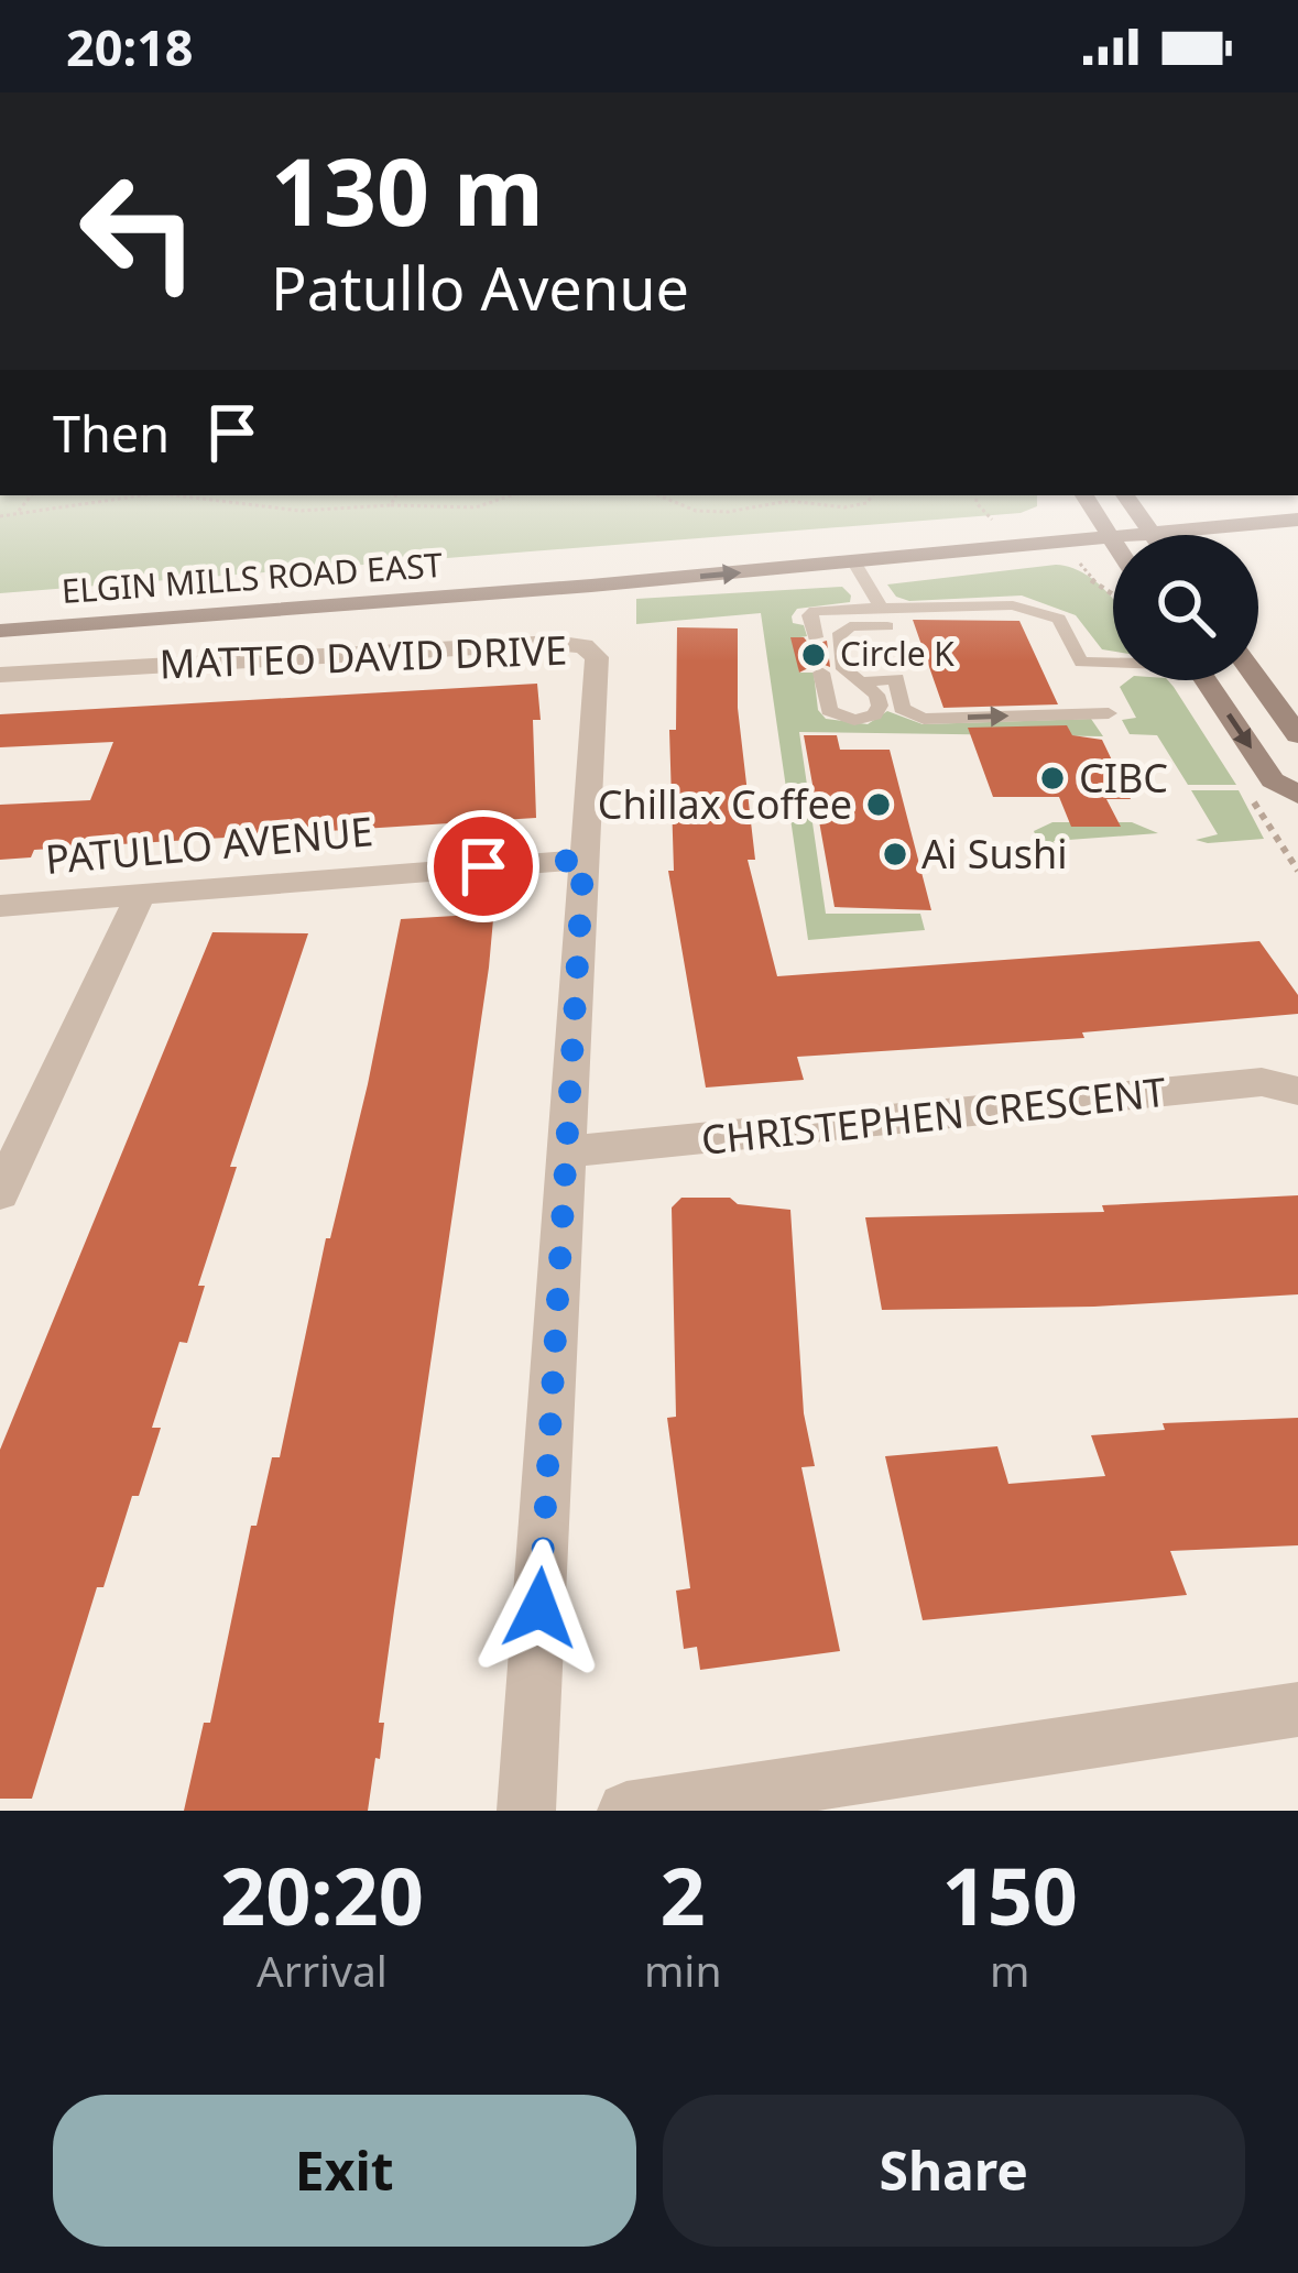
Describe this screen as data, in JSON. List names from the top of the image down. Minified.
{"streets":{"main road":["ELGIN MILLS ROAD EAST"],"street":["MATTEO DAVID DRIVE","PATULLO AVENUE","CHRISTEPHEN CRESCENT"]},"crossings":[["MATTEO DAVID DRIVE","PATULLO AVENUE"],["MATTEO DAVID DRIVE","CHRISTEPHEN CRESCENT"]],"places":["Circle K","CIBC","Chillax Coffee","Ai Sushi"],"page":{"status":"20:18","turn":["130 m","Patullo Avenue"],"then":"Then","eta":["20:20","Arrival","2","min","150","m"],"buttons":["Exit","Share"]}}
